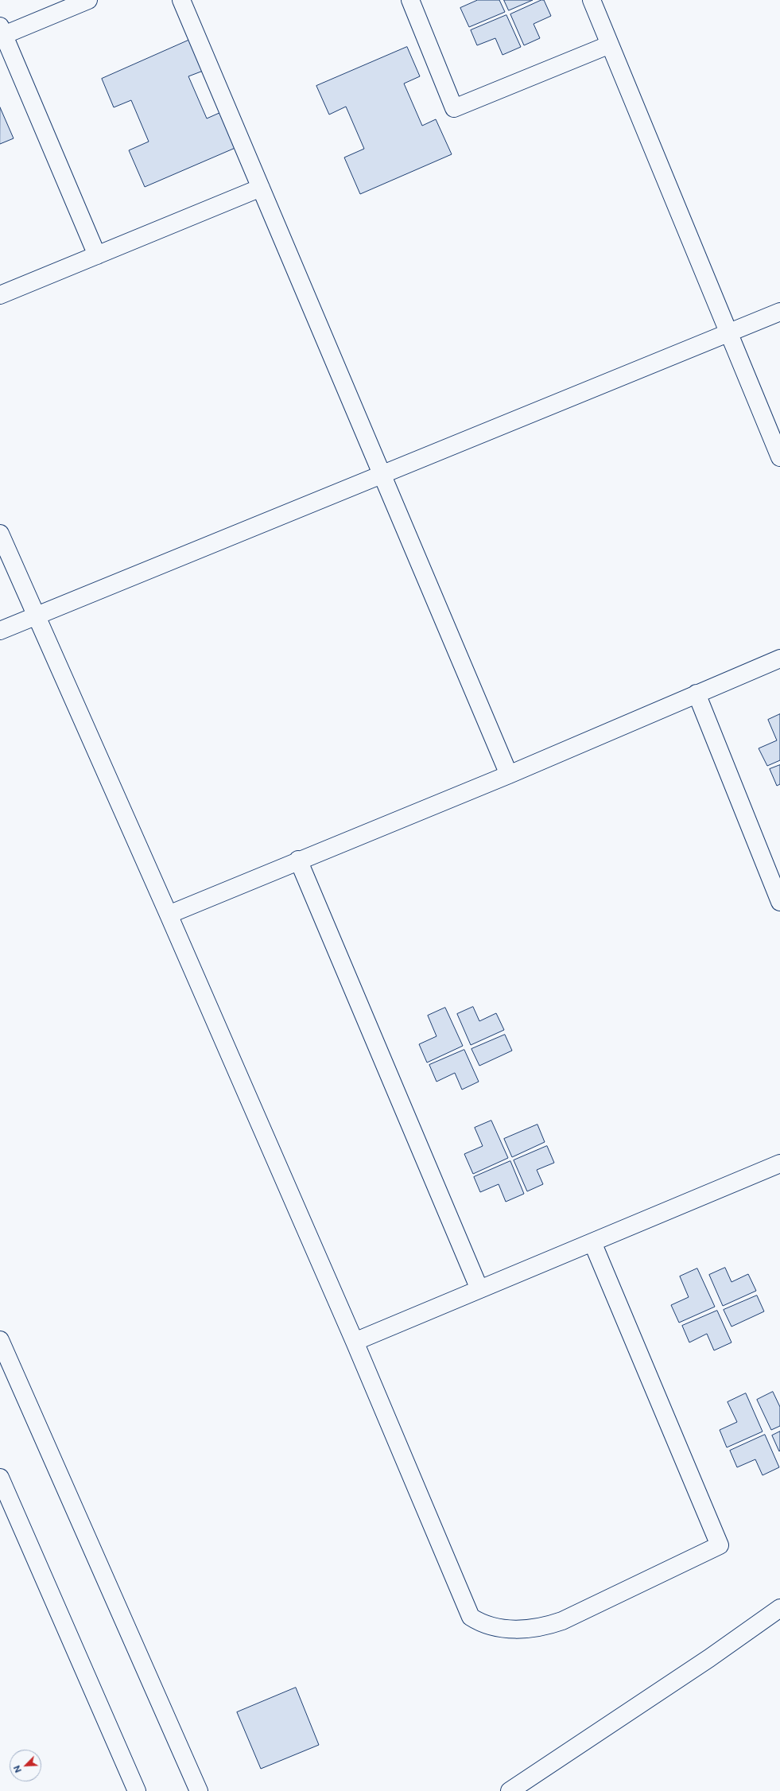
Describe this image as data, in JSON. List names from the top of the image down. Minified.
{"north":"bottom left"}
